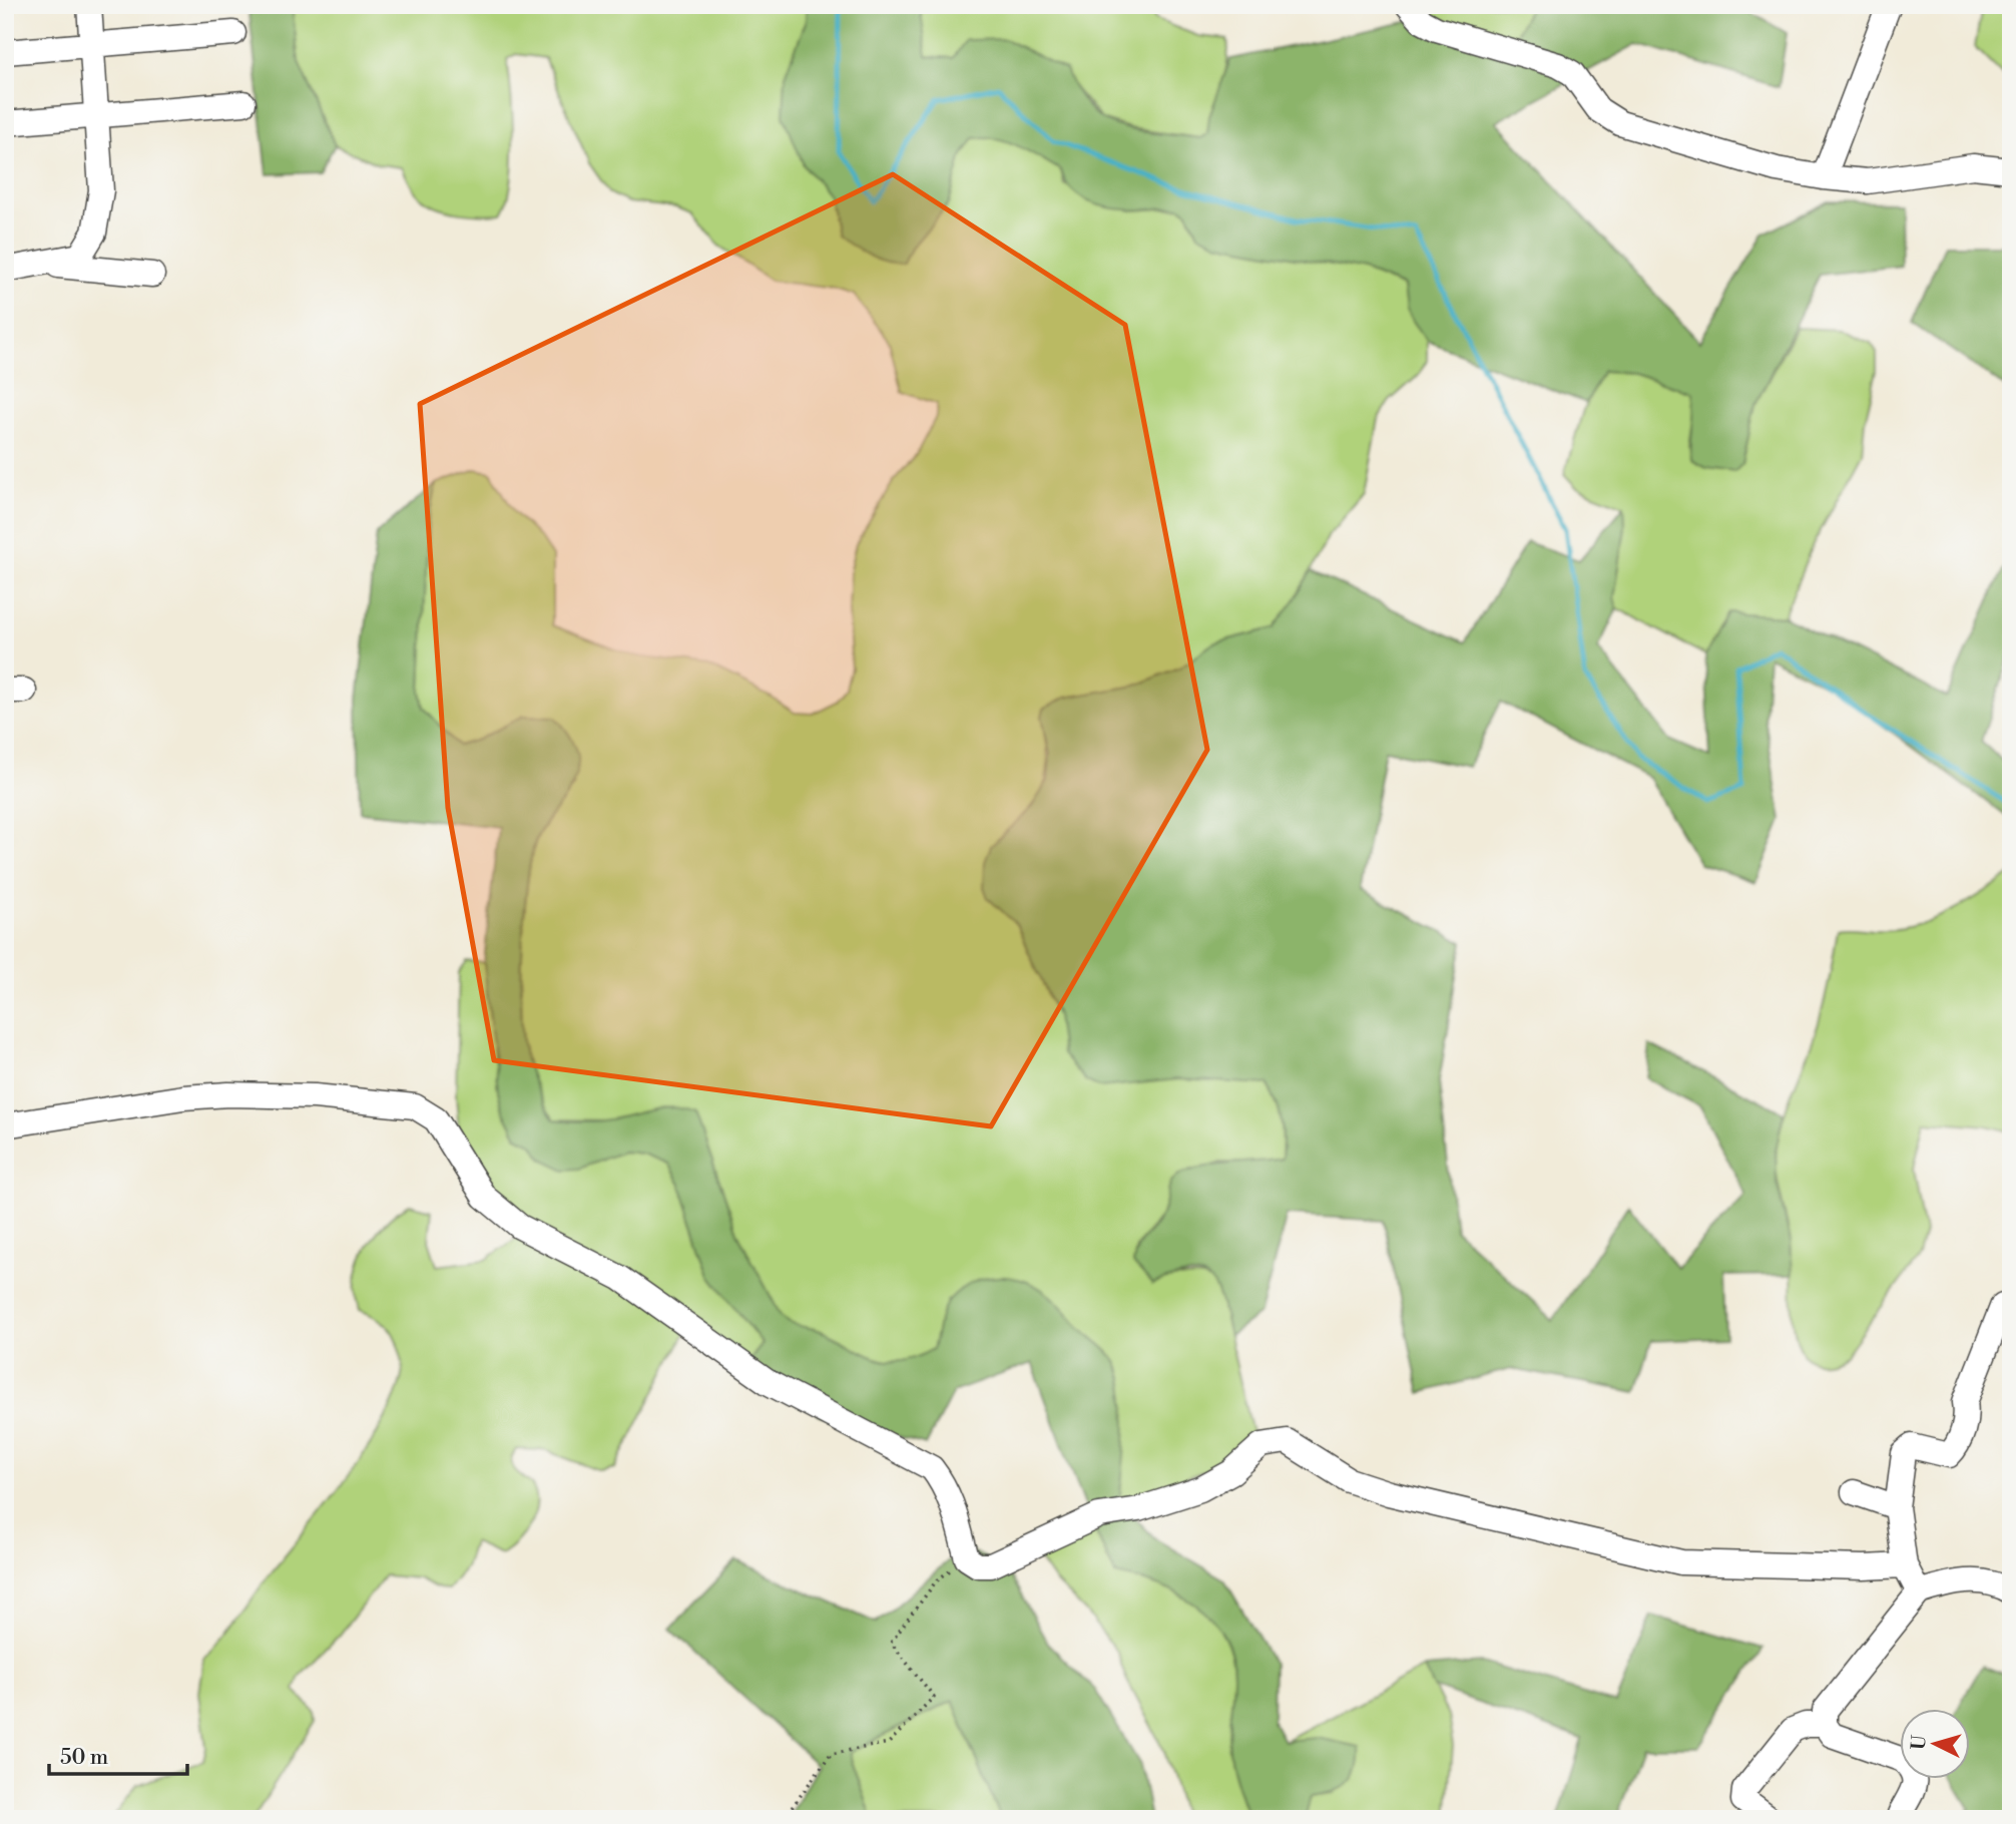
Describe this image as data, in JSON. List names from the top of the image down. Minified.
{"scale_bar":"50 m","north":"left"}
